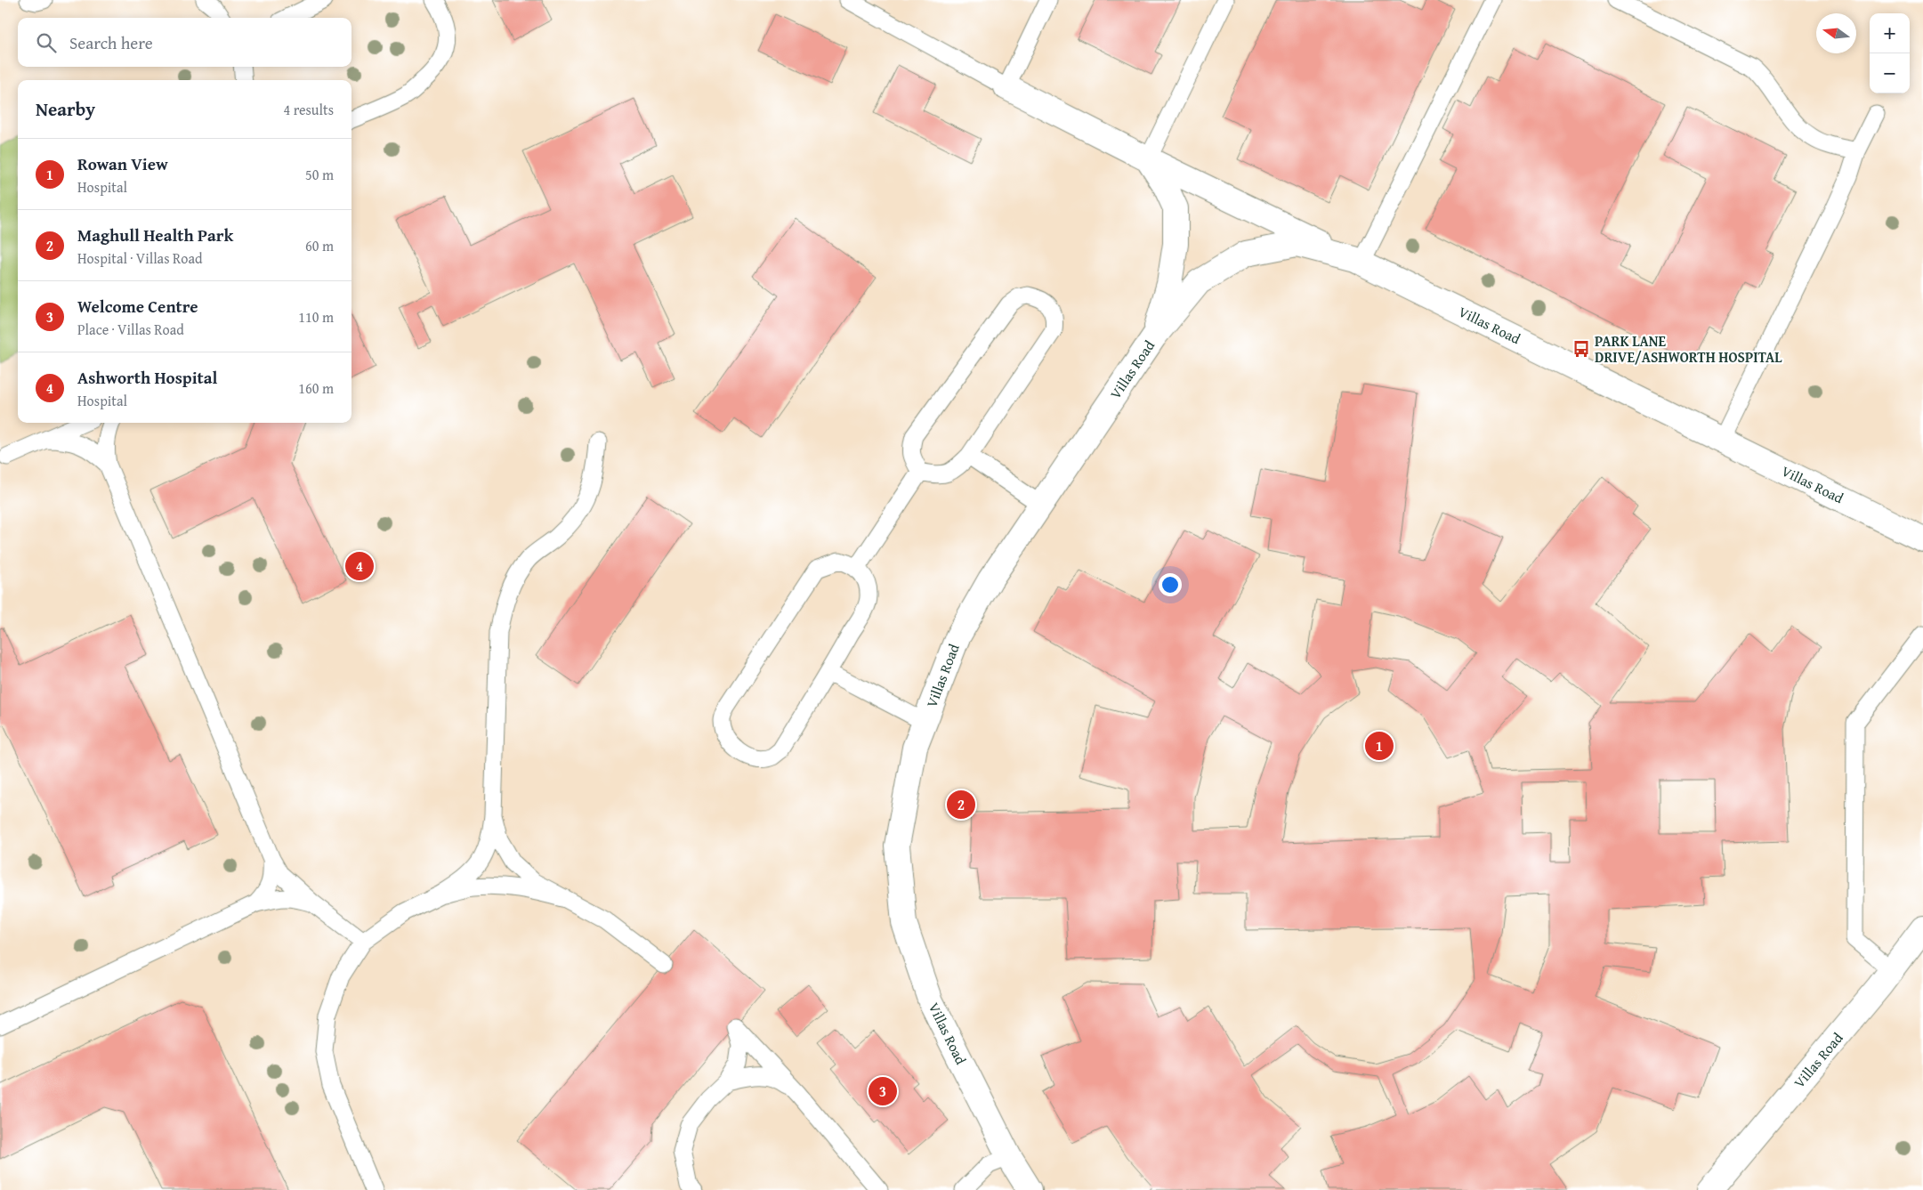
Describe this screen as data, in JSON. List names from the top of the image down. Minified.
{"streets":{"street":["Villas Road"]},"places":{"bus stop":["PARK LANE DRIVE/ASHWORTH HOSPITAL"]},"north":"left","page":{"map_buttons":["+","−"],"search":"Search here","heading":["Nearby","4 results"],"list":[{"mark":"1","name":"Rowan View","note":"Hospital","value":"50 m"},{"mark":"2","name":"Maghull Health Park","note":"Hospital · Villas Road","value":"60 m"},{"mark":"3","name":"Welcome Centre","note":"Place · Villas Road","value":"110 m"},{"mark":"4","name":"Ashworth Hospital","note":"Hospital","value":"160 m"}],"pins":["4","1","2","3"]}}
